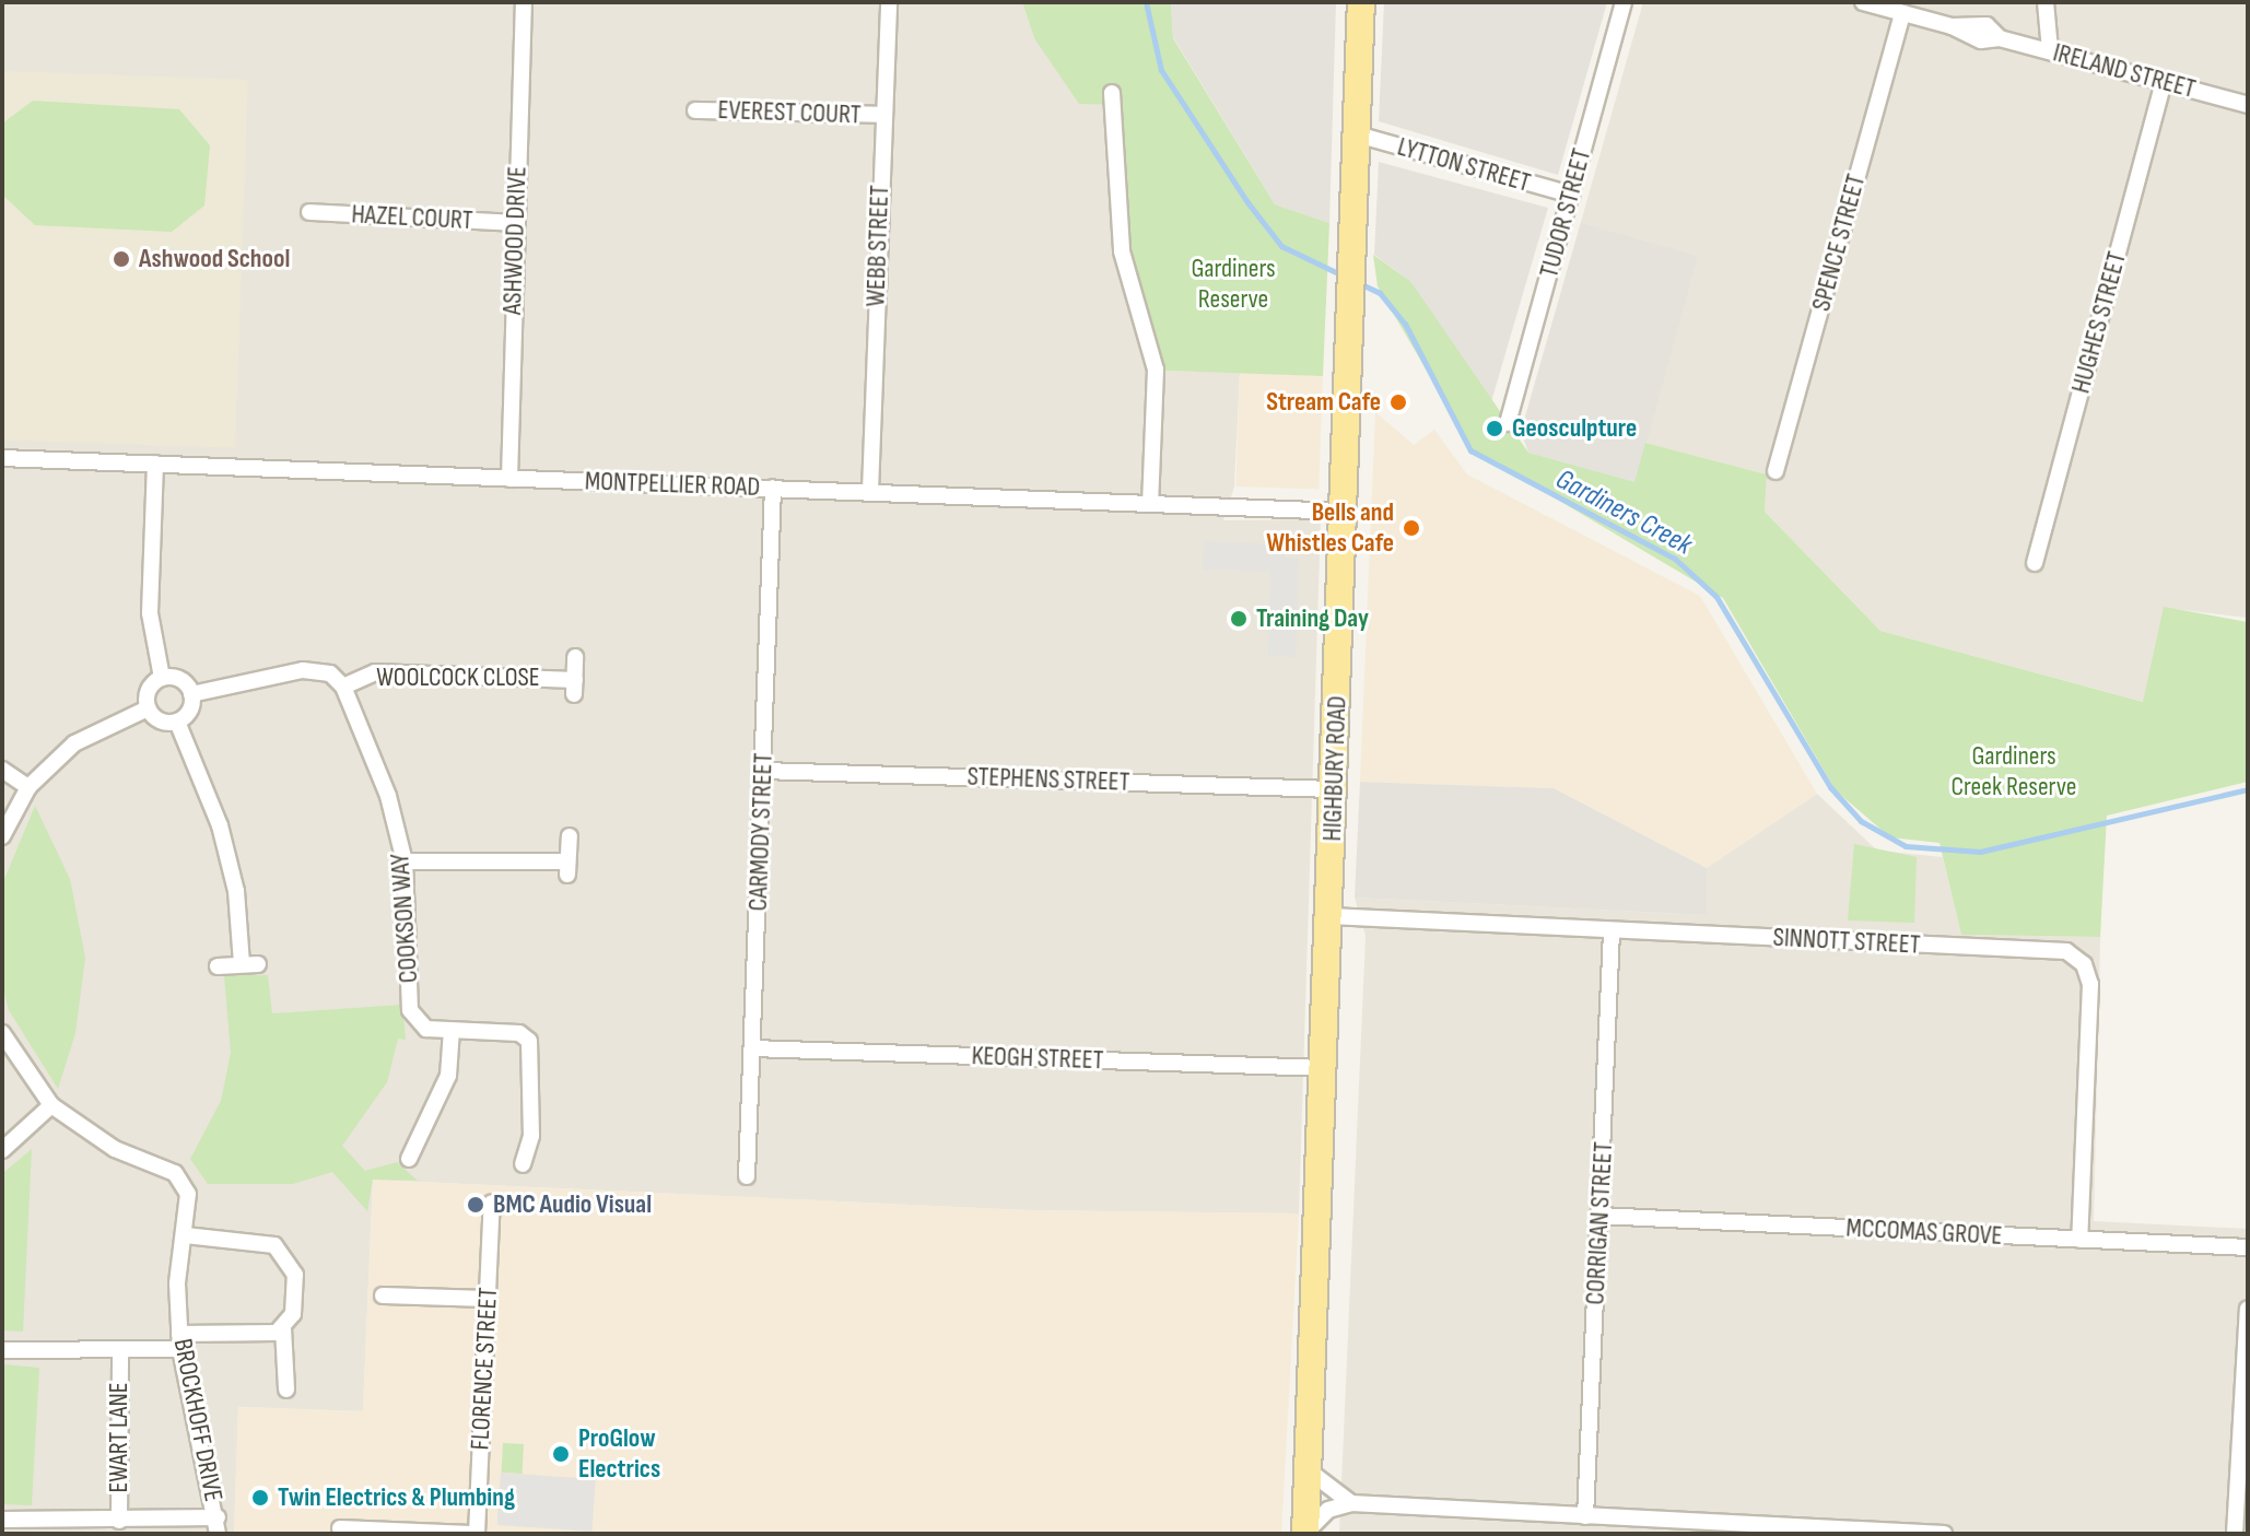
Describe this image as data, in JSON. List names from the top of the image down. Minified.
{"streets":{"main road":["HIGHBURY ROAD"],"street":["IRELAND STREET","EVEREST COURT","LYTTON STREET","TUDOR STREET","HAZEL COURT","ASHWOOD DRIVE","SPENCE STREET","WEBB STREET","HUGHES STREET","MONTPELLIER ROAD","WOOLCOCK CLOSE","STEPHENS STREET","CARMODY STREET","COOKSON WAY","SINNOTT STREET","KEOGH STREET","CORRIGAN STREET","MCCOMAS GROVE","FLORENCE STREET","BROCKHOFF DRIVE","EWART LANE"]},"crossings":[["IRELAND STREET","SPENCE STREET"],["IRELAND STREET","HUGHES STREET"],["EVEREST COURT","WEBB STREET"],["LYTTON STREET","TUDOR STREET"],["LYTTON STREET","HIGHBURY ROAD"],["HAZEL COURT","ASHWOOD DRIVE"],["ASHWOOD DRIVE","MONTPELLIER ROAD"],["WEBB STREET","MONTPELLIER ROAD"],["MONTPELLIER ROAD","HIGHBURY ROAD"],["MONTPELLIER ROAD","CARMODY STREET"],["WOOLCOCK CLOSE","COOKSON WAY"],["HIGHBURY ROAD","STEPHENS STREET"],["HIGHBURY ROAD","SINNOTT STREET"],["HIGHBURY ROAD","KEOGH STREET"],["STEPHENS STREET","CARMODY STREET"],["CARMODY STREET","KEOGH STREET"],["SINNOTT STREET","CORRIGAN STREET"],["SINNOTT STREET","MCCOMAS GROVE"],["CORRIGAN STREET","MCCOMAS GROVE"]],"water":["Gardiners Creek"],"parks":["Gardiners Reserve","Gardiners Creek Reserve"],"places":["Ashwood School","Stream Cafe","Geosculpture","Bells and Whistles Cafe","Training Day","BMC Audio Visual","ProGlow Electrics","Twin Electrics & Plumbing"]}
